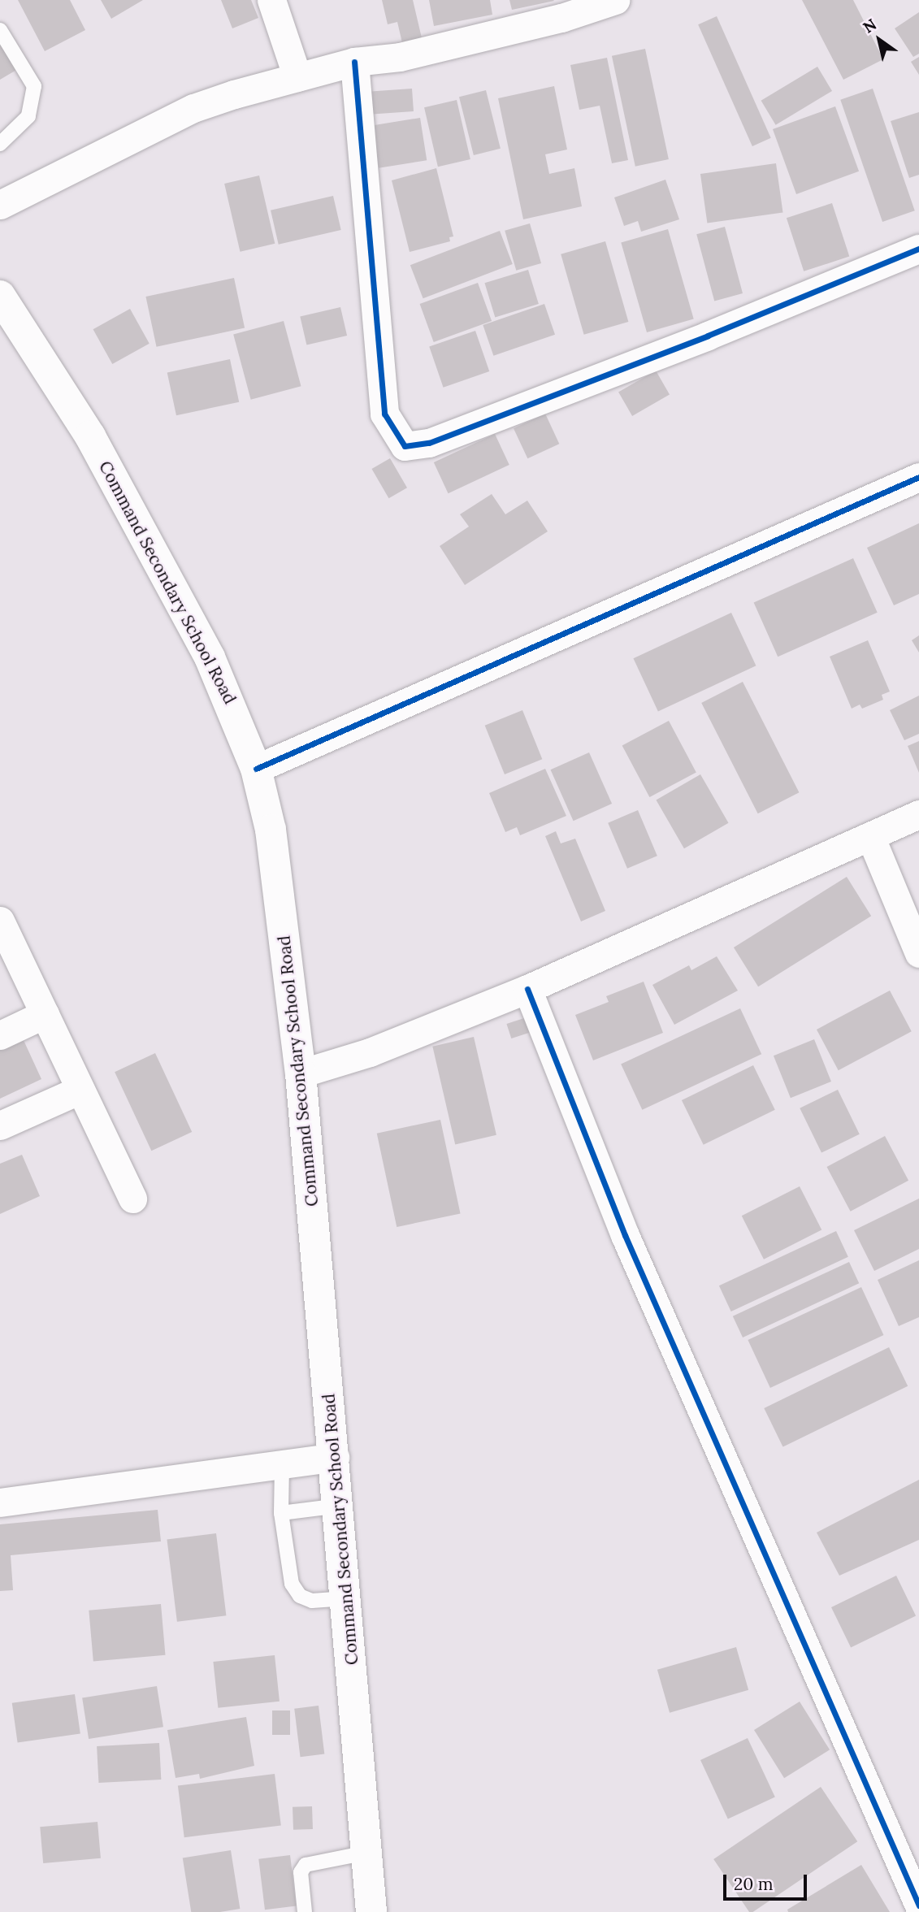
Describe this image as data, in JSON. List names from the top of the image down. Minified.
{"streets":{"main road":["Command Secondary School Road"]},"scale_bar":"20 m","north":"top left"}
